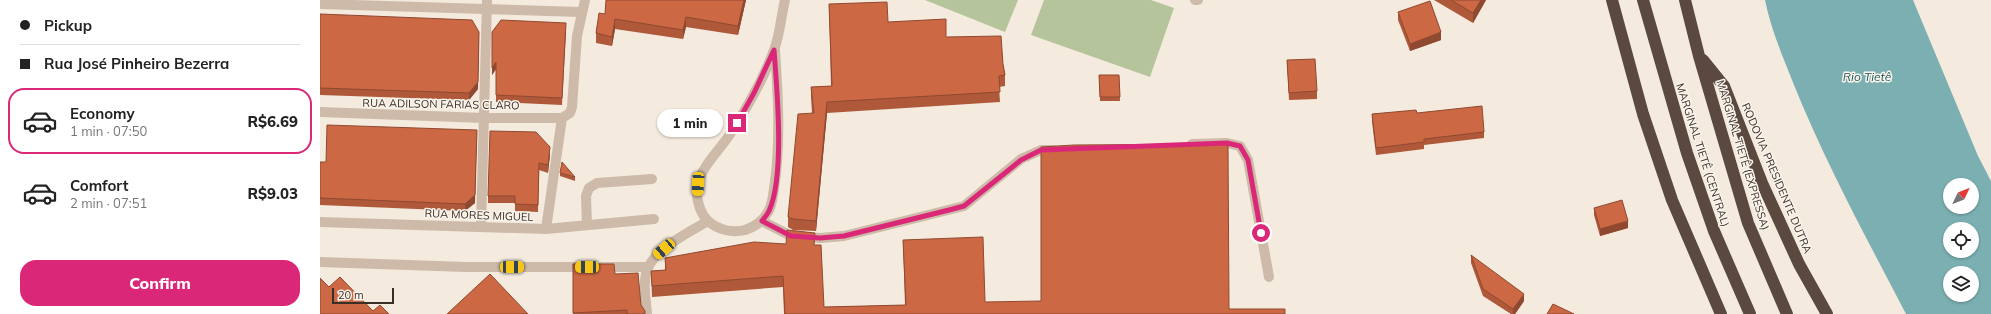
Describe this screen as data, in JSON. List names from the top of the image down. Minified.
{"streets":{"highway":["MARGINAL TIETÊ (CENTRAL)","MARGINAL TIETÊ (EXPRESSA)","RODOVIA PRESIDENTE DUTRA"],"street":["RUA ADILSON FARIAS CLARO","RUA MORES MIGUEL"]},"crossings":[["RUA ADILSON FARIAS CLARO","RUA MORES MIGUEL"],["MARGINAL TIETÊ (EXPRESSA)","RODOVIA PRESIDENTE DUTRA"]],"water":["Rio Tietê"],"scale_bar":"20 m","north":"top right","page":{"banner":["Pickup","Rua José Pinheiro Bezerra"],"list":[{"name":"Economy","note":"1 min · 07:50","value":"R$6.69"},{"name":"Comfort","note":"2 min · 07:51","value":"R$9.03"}],"bubble":"1 min","buttons":"Confirm","scale":"20 m"}}
